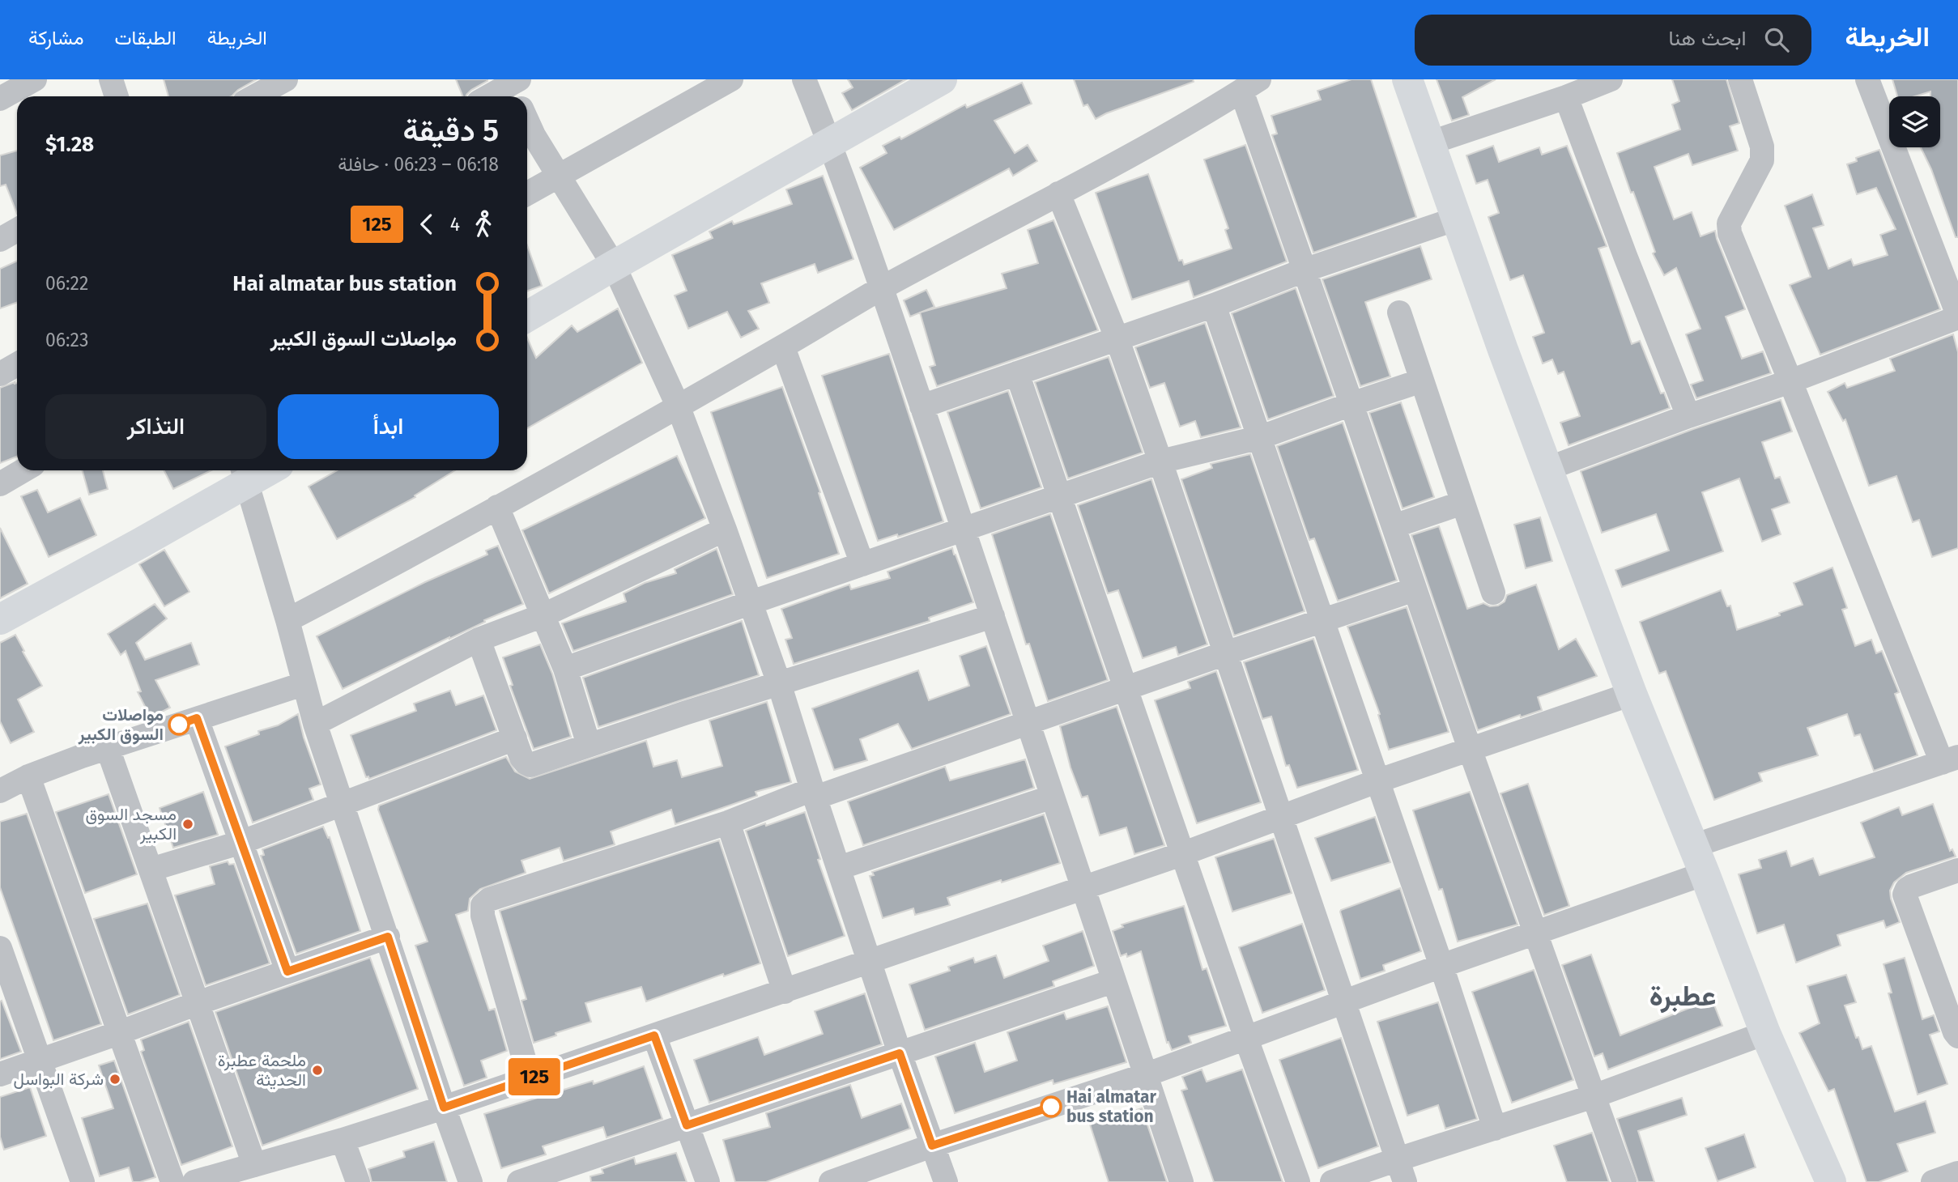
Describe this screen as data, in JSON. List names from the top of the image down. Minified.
{"districts":["عطبرة"],"places":["مواصلات السوق الكبير","مسجد السوق الكبير","ملحمة عطبرة الحديثة","شركة البواسل","Hai almatar bus station"],"lines":["bus line 125"],"page":{"header":"الخريطة","search":"ابحث هنا","nav":["الخريطة","الطبقات","مشاركة"],"on_map":"125","heading":["5 دقيقة","06:18 – 06:23 · حافلة","$1.28"],"legs":["4","125"],"list":[{"name":"Hai almatar bus station","value":"06:22"},{"name":"مواصلات السوق الكبير","value":"06:23"}],"buttons":["ابدأ","التذاكر"]}}
